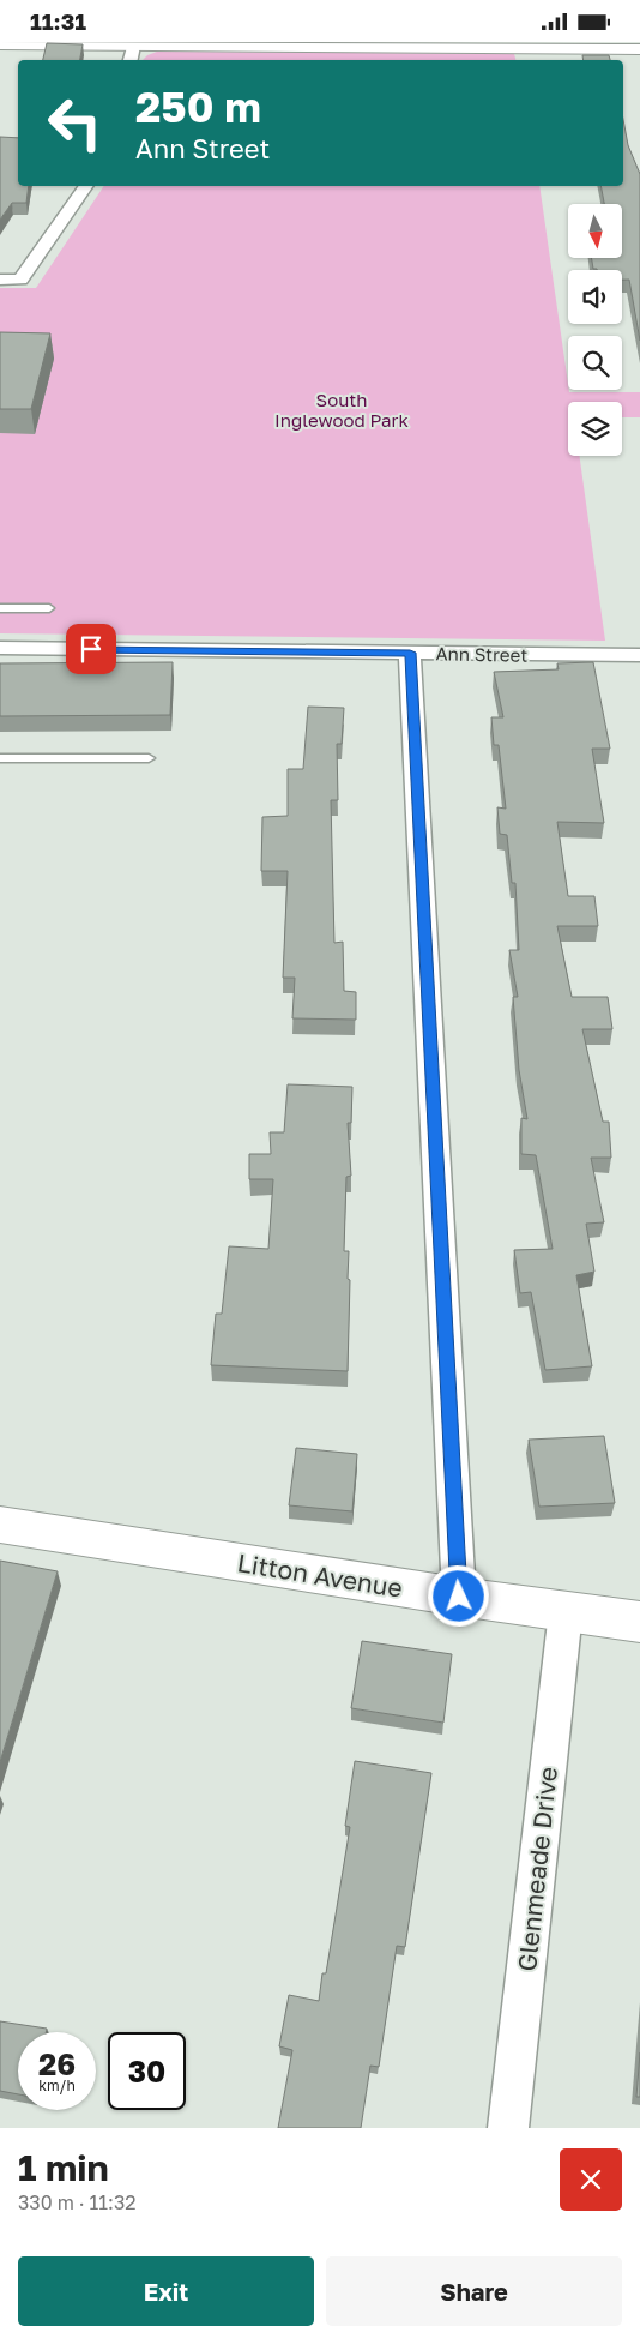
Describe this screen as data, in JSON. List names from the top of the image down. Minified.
{"streets":{"street":["Ann Street","Litton Avenue","Glenmeade Drive"]},"crossings":[["Litton Avenue","Glenmeade Drive"]],"parks":["South Inglewood Park"],"north":"bottom","page":{"status":"11:31","turn":["250 m","Ann Street"],"speed":"26 km/h","limit":"30","heading":["1 min","330 m · 11:32"],"buttons":["Exit","Share"]}}
